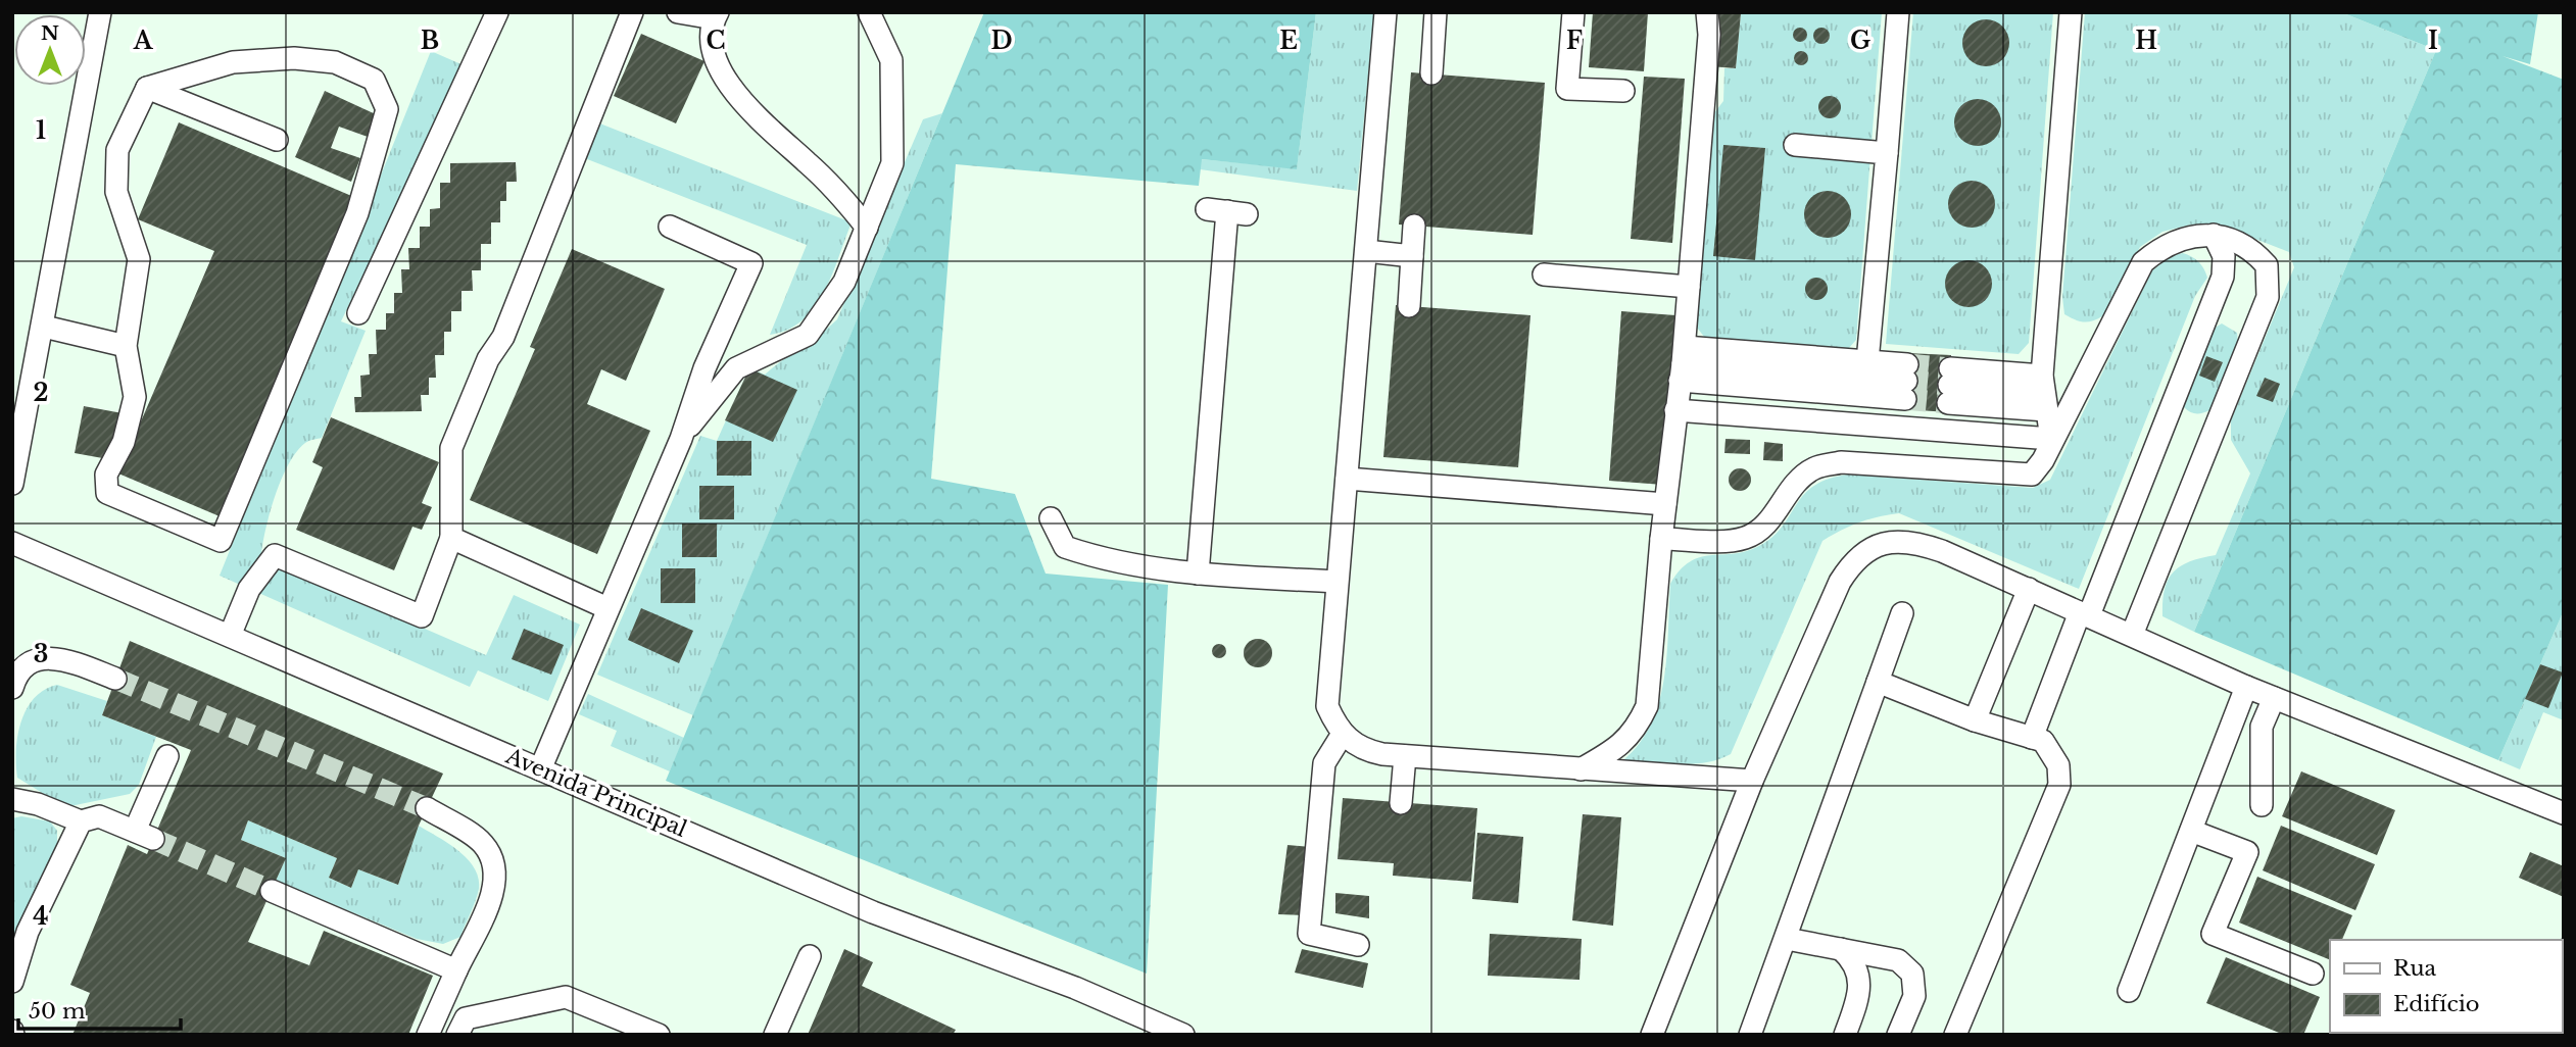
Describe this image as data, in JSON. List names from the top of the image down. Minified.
{"streets":{"lane":["Avenida Principal"]},"legend":["Rua","Edifício"],"scale_bar":"50 m","north":"top","grid":{"columns":["A","B","C","D","E","F","G","H","I"],"rows":["1","2","3","4"]}}
